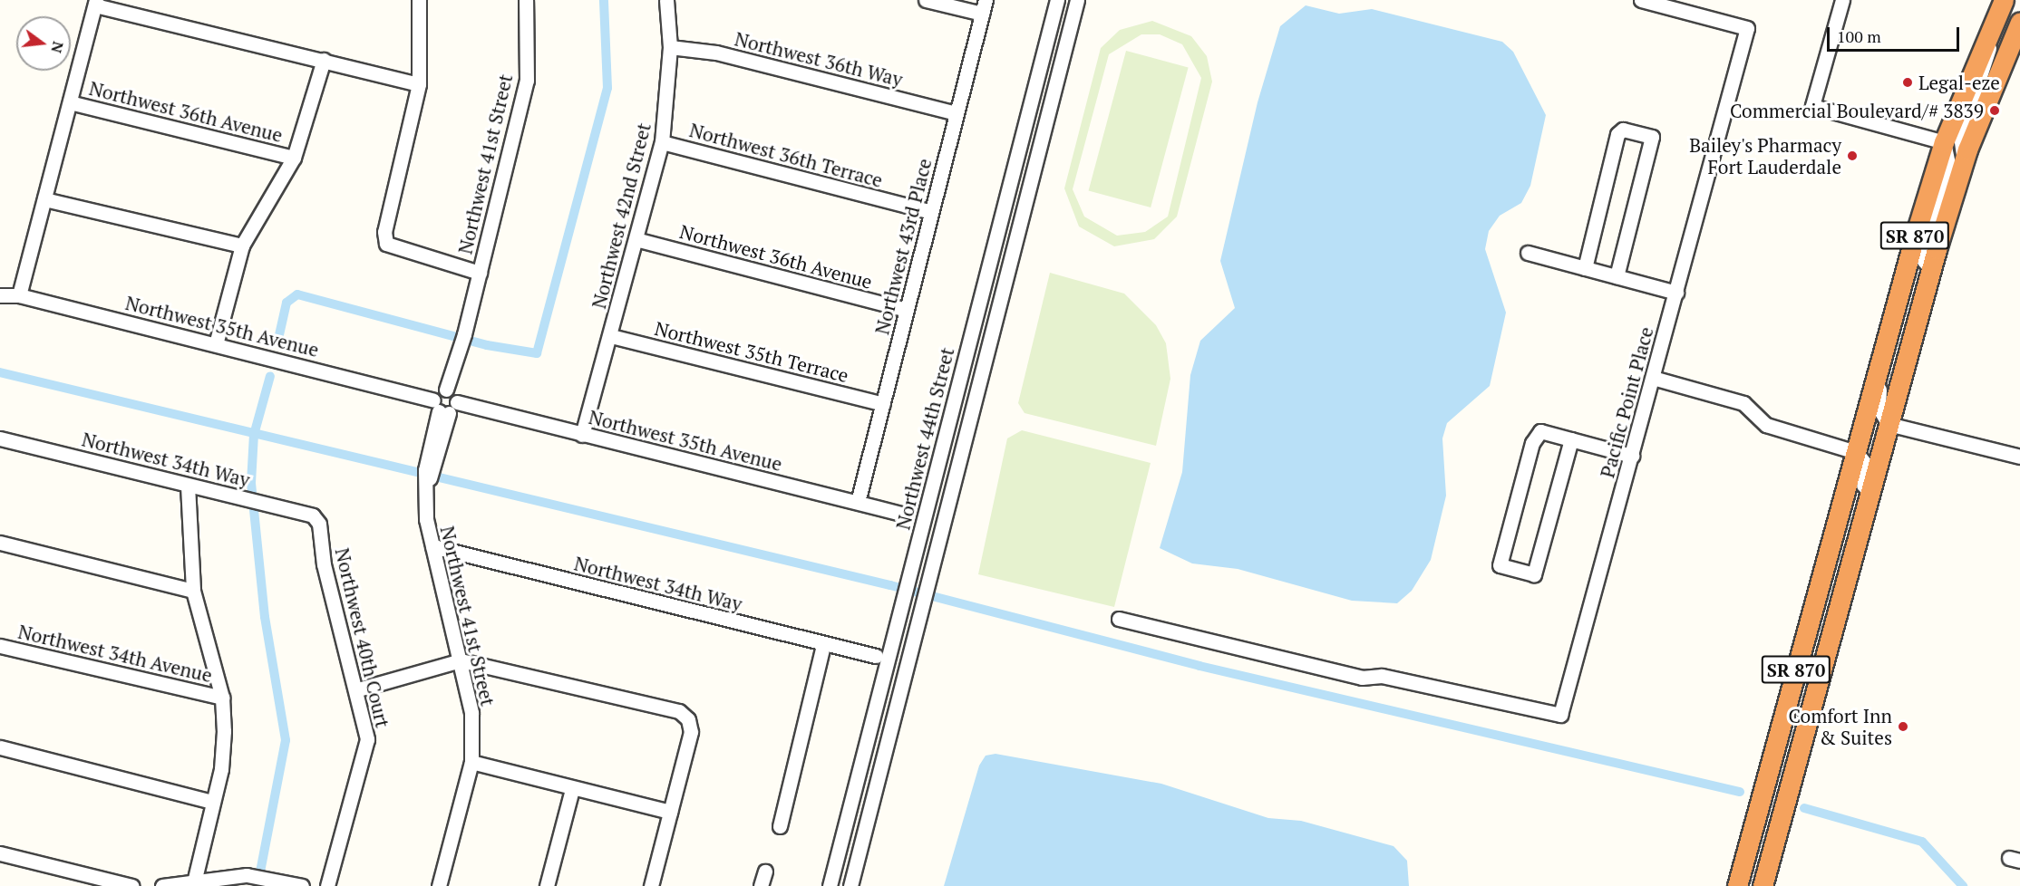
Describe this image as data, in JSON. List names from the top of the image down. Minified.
{"streets":{"highway":["SR 870"],"street":["Northwest 36th Way","Northwest 36th Avenue","Northwest 36th Terrace","Northwest 41st Street","Northwest 42nd Street","Northwest 43rd Place","Northwest 35th Avenue","Northwest 35th Terrace","Pacific Point Place","Northwest 44th Street","Northwest 34th Way","Northwest 40th Court","Northwest 34th Avenue"]},"crossings":[["Northwest 36th Way","Northwest 42nd Street"],["Northwest 36th Way","Northwest 43rd Place"],["Northwest 36th Avenue","Northwest 42nd Street"],["Northwest 36th Avenue","Northwest 43rd Place"],["Northwest 36th Terrace","Northwest 42nd Street"],["Northwest 36th Terrace","Northwest 43rd Place"],["Northwest 41st Street","Northwest 35th Avenue"],["Northwest 41st Street","Northwest 34th Way"],["Northwest 42nd Street","Northwest 35th Avenue"],["Northwest 42nd Street","Northwest 35th Terrace"],["Northwest 43rd Place","Northwest 35th Avenue"],["Northwest 43rd Place","Northwest 35th Terrace"],["Northwest 44th Street","Northwest 34th Way"],["Northwest 34th Way","Northwest 40th Court"]],"places":["Legal-eze","Commercial Boulevard/# 3839","Bailey's Pharmacy Fort Lauderdale","Comfort Inn & Suites"],"scale_bar":"100 m","north":"right"}
